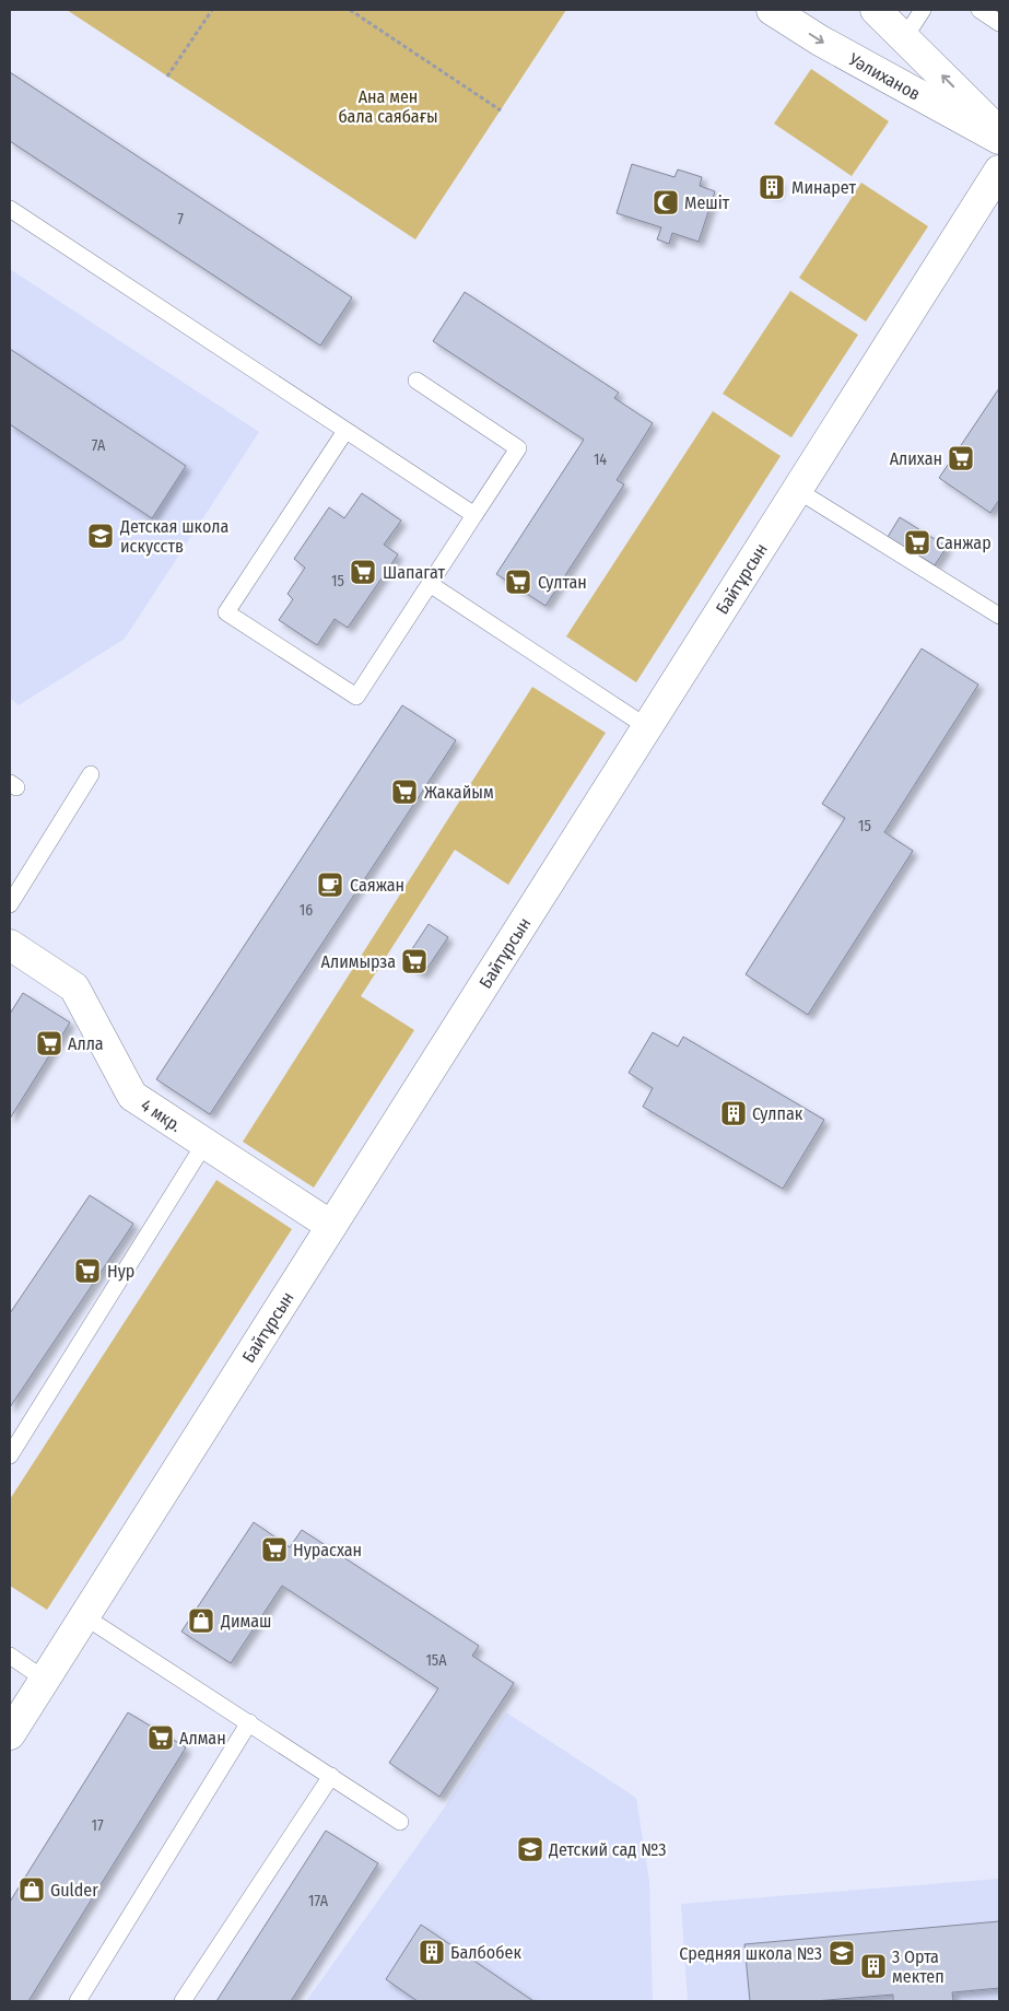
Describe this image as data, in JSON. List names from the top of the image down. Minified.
{"streets":{"street":["Уәлиханов","Байтұрсын","4 мкр."]},"crossings":[["Байтұрсын","4 мкр."]],"parks":["Ана мен бала саябағы"],"places":{"building":["Минарет","Сулпак","Балбобек","3 Орта мектеп"],"mosque":["Мешіт"],"supermarket":["Алихан","Санжар","Шапагат","Султан","Жакайым","Алимырза","Алла","Нур","Нурасхан","Алман"],"school or university":["Детская школа искусств","Детский сад №3","Средняя школа №3"],"cafe":["Саяжан"],"shop":["Димаш","Gulder"]},"house_numbers":["7","7А","14","15","15","16","15А","17","17А"]}
